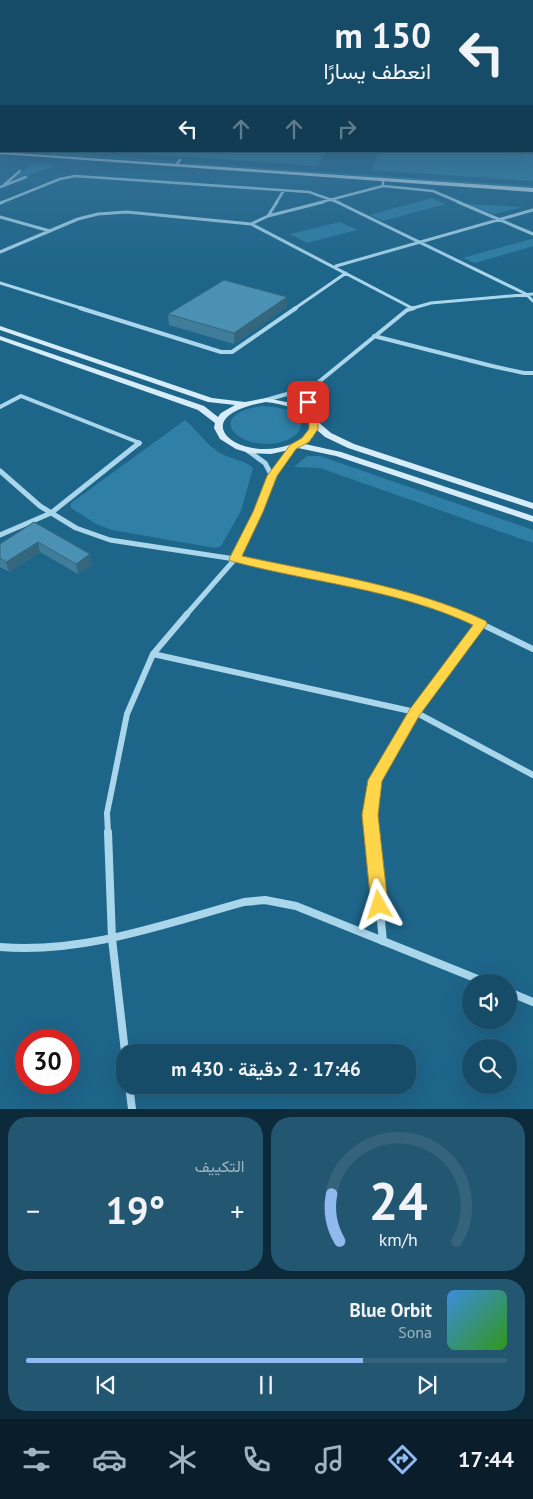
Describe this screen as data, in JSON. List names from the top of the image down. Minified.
{"page":{"turn":["150 m","انعطف يسارًا"],"limit":"30","trip":"17:46 · 2 دقيقة · 430 m","tile":"التكييف","heat":["−","19°","+"],"song":["Blue Orbit","Sona"],"tabs":"17:44","gauge":["24","km/h"]}}
